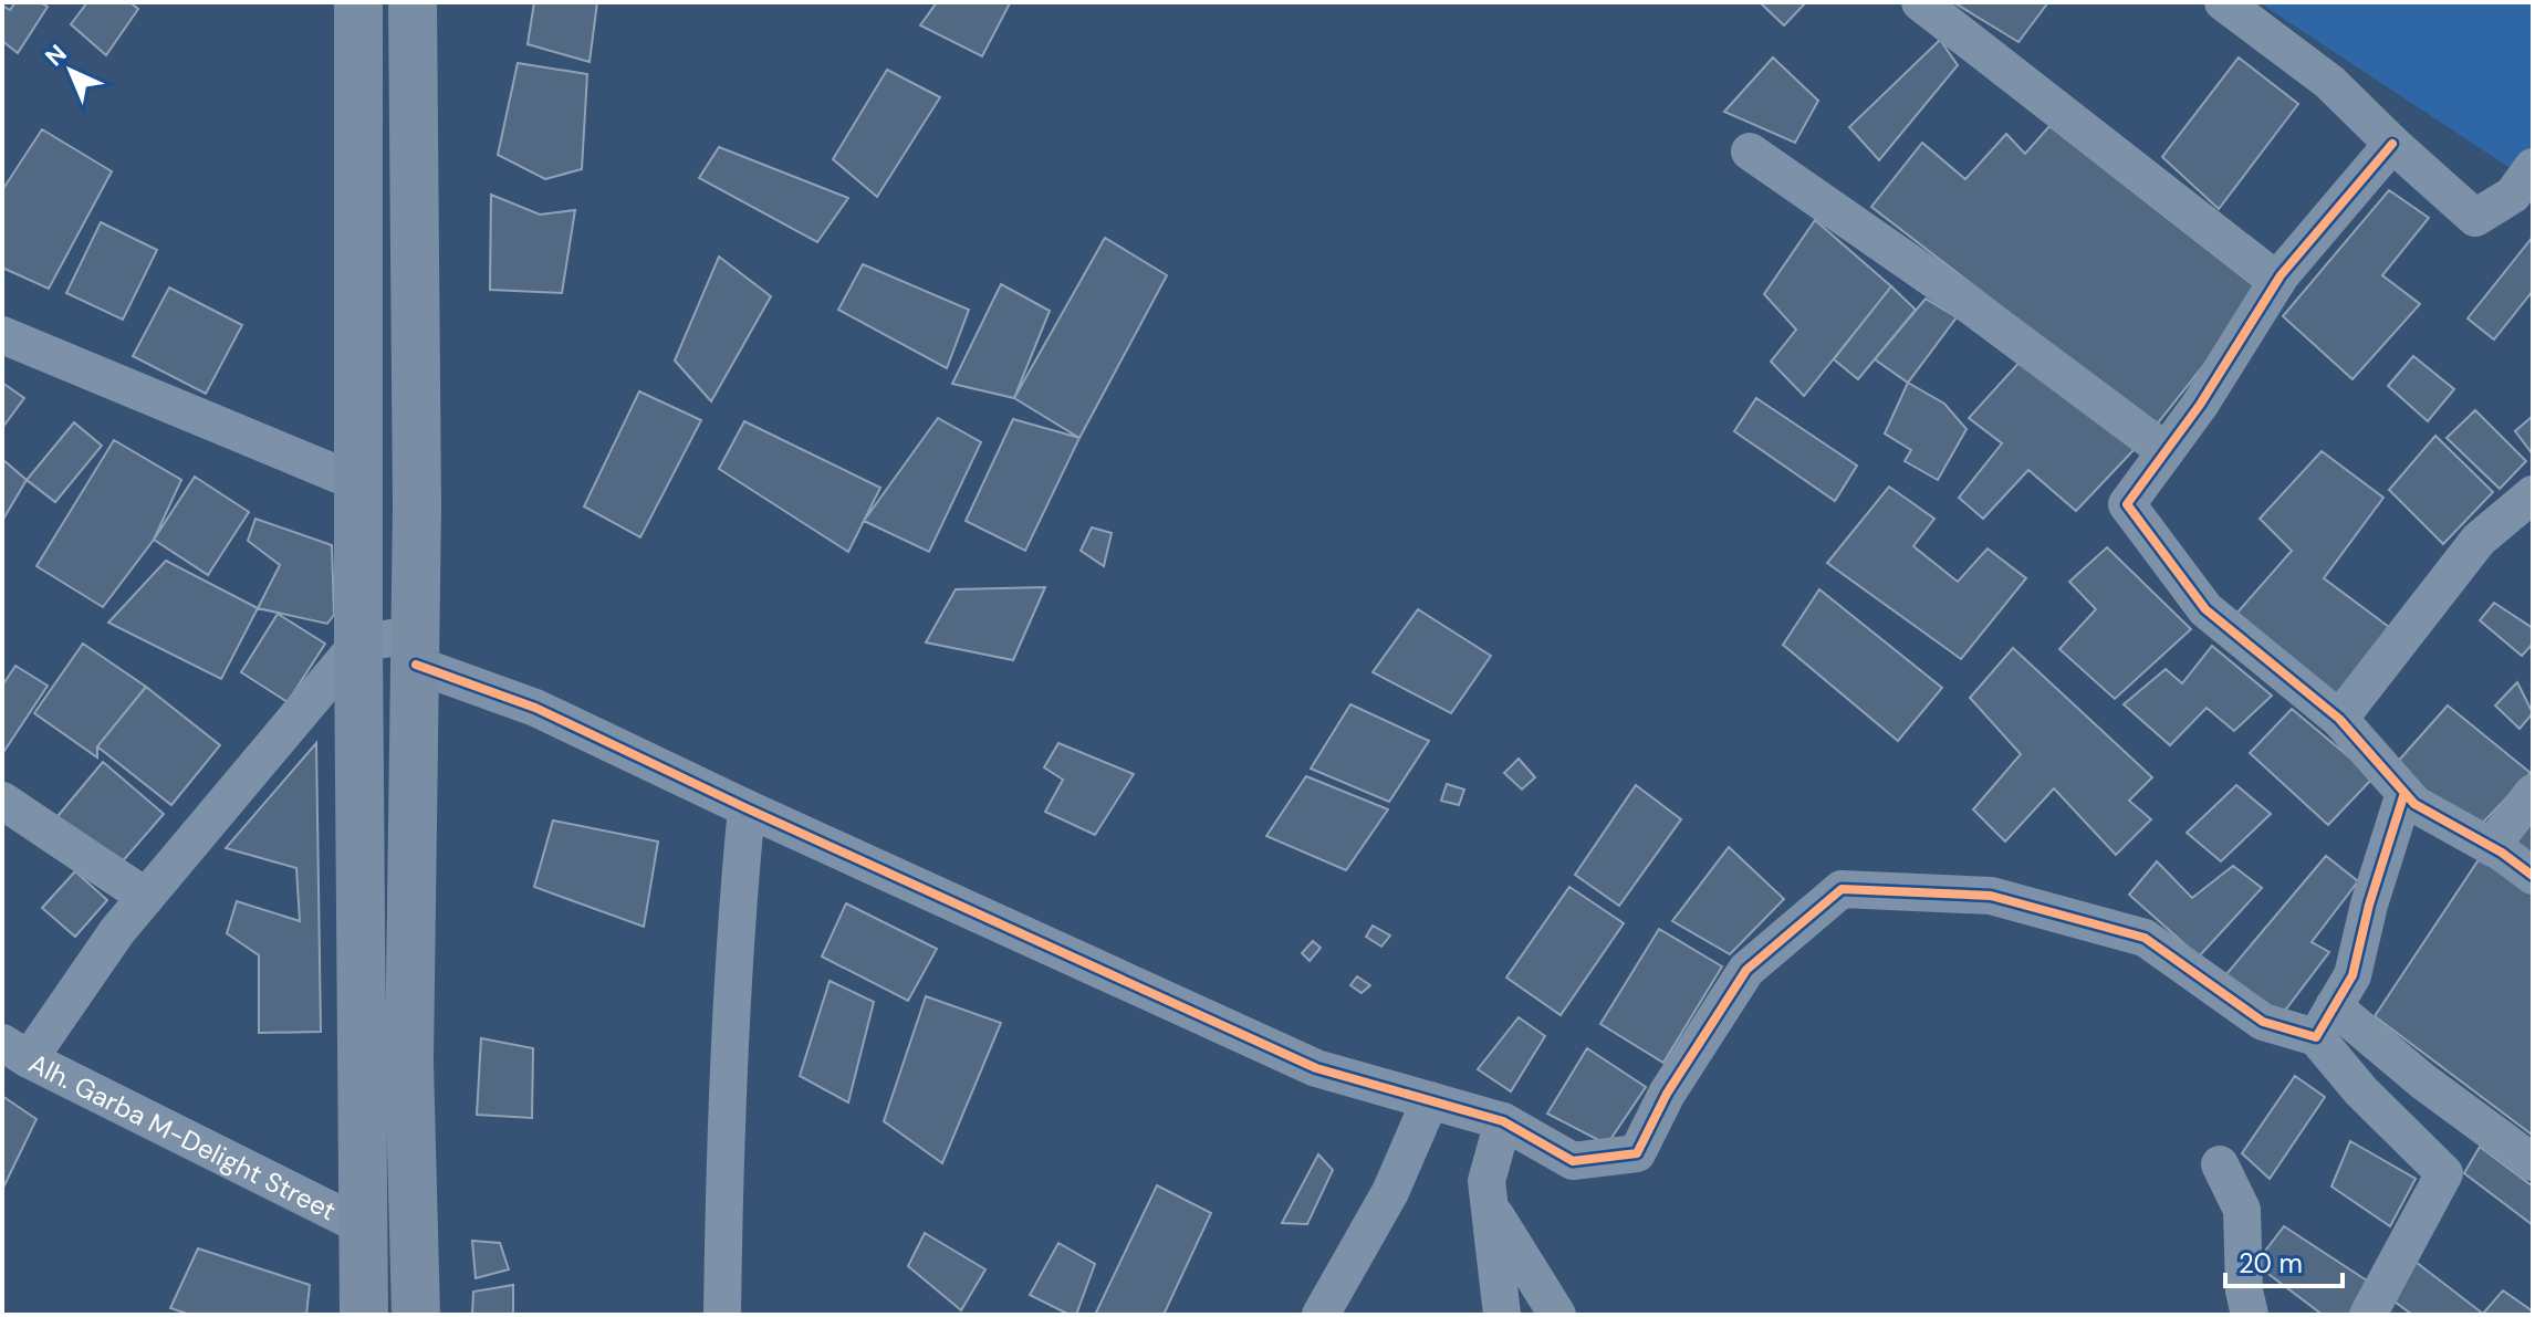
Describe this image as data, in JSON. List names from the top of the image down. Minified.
{"streets":{"street":["Alh. Garba M-Delight Street"]},"scale_bar":"20 m","north":"top left"}
